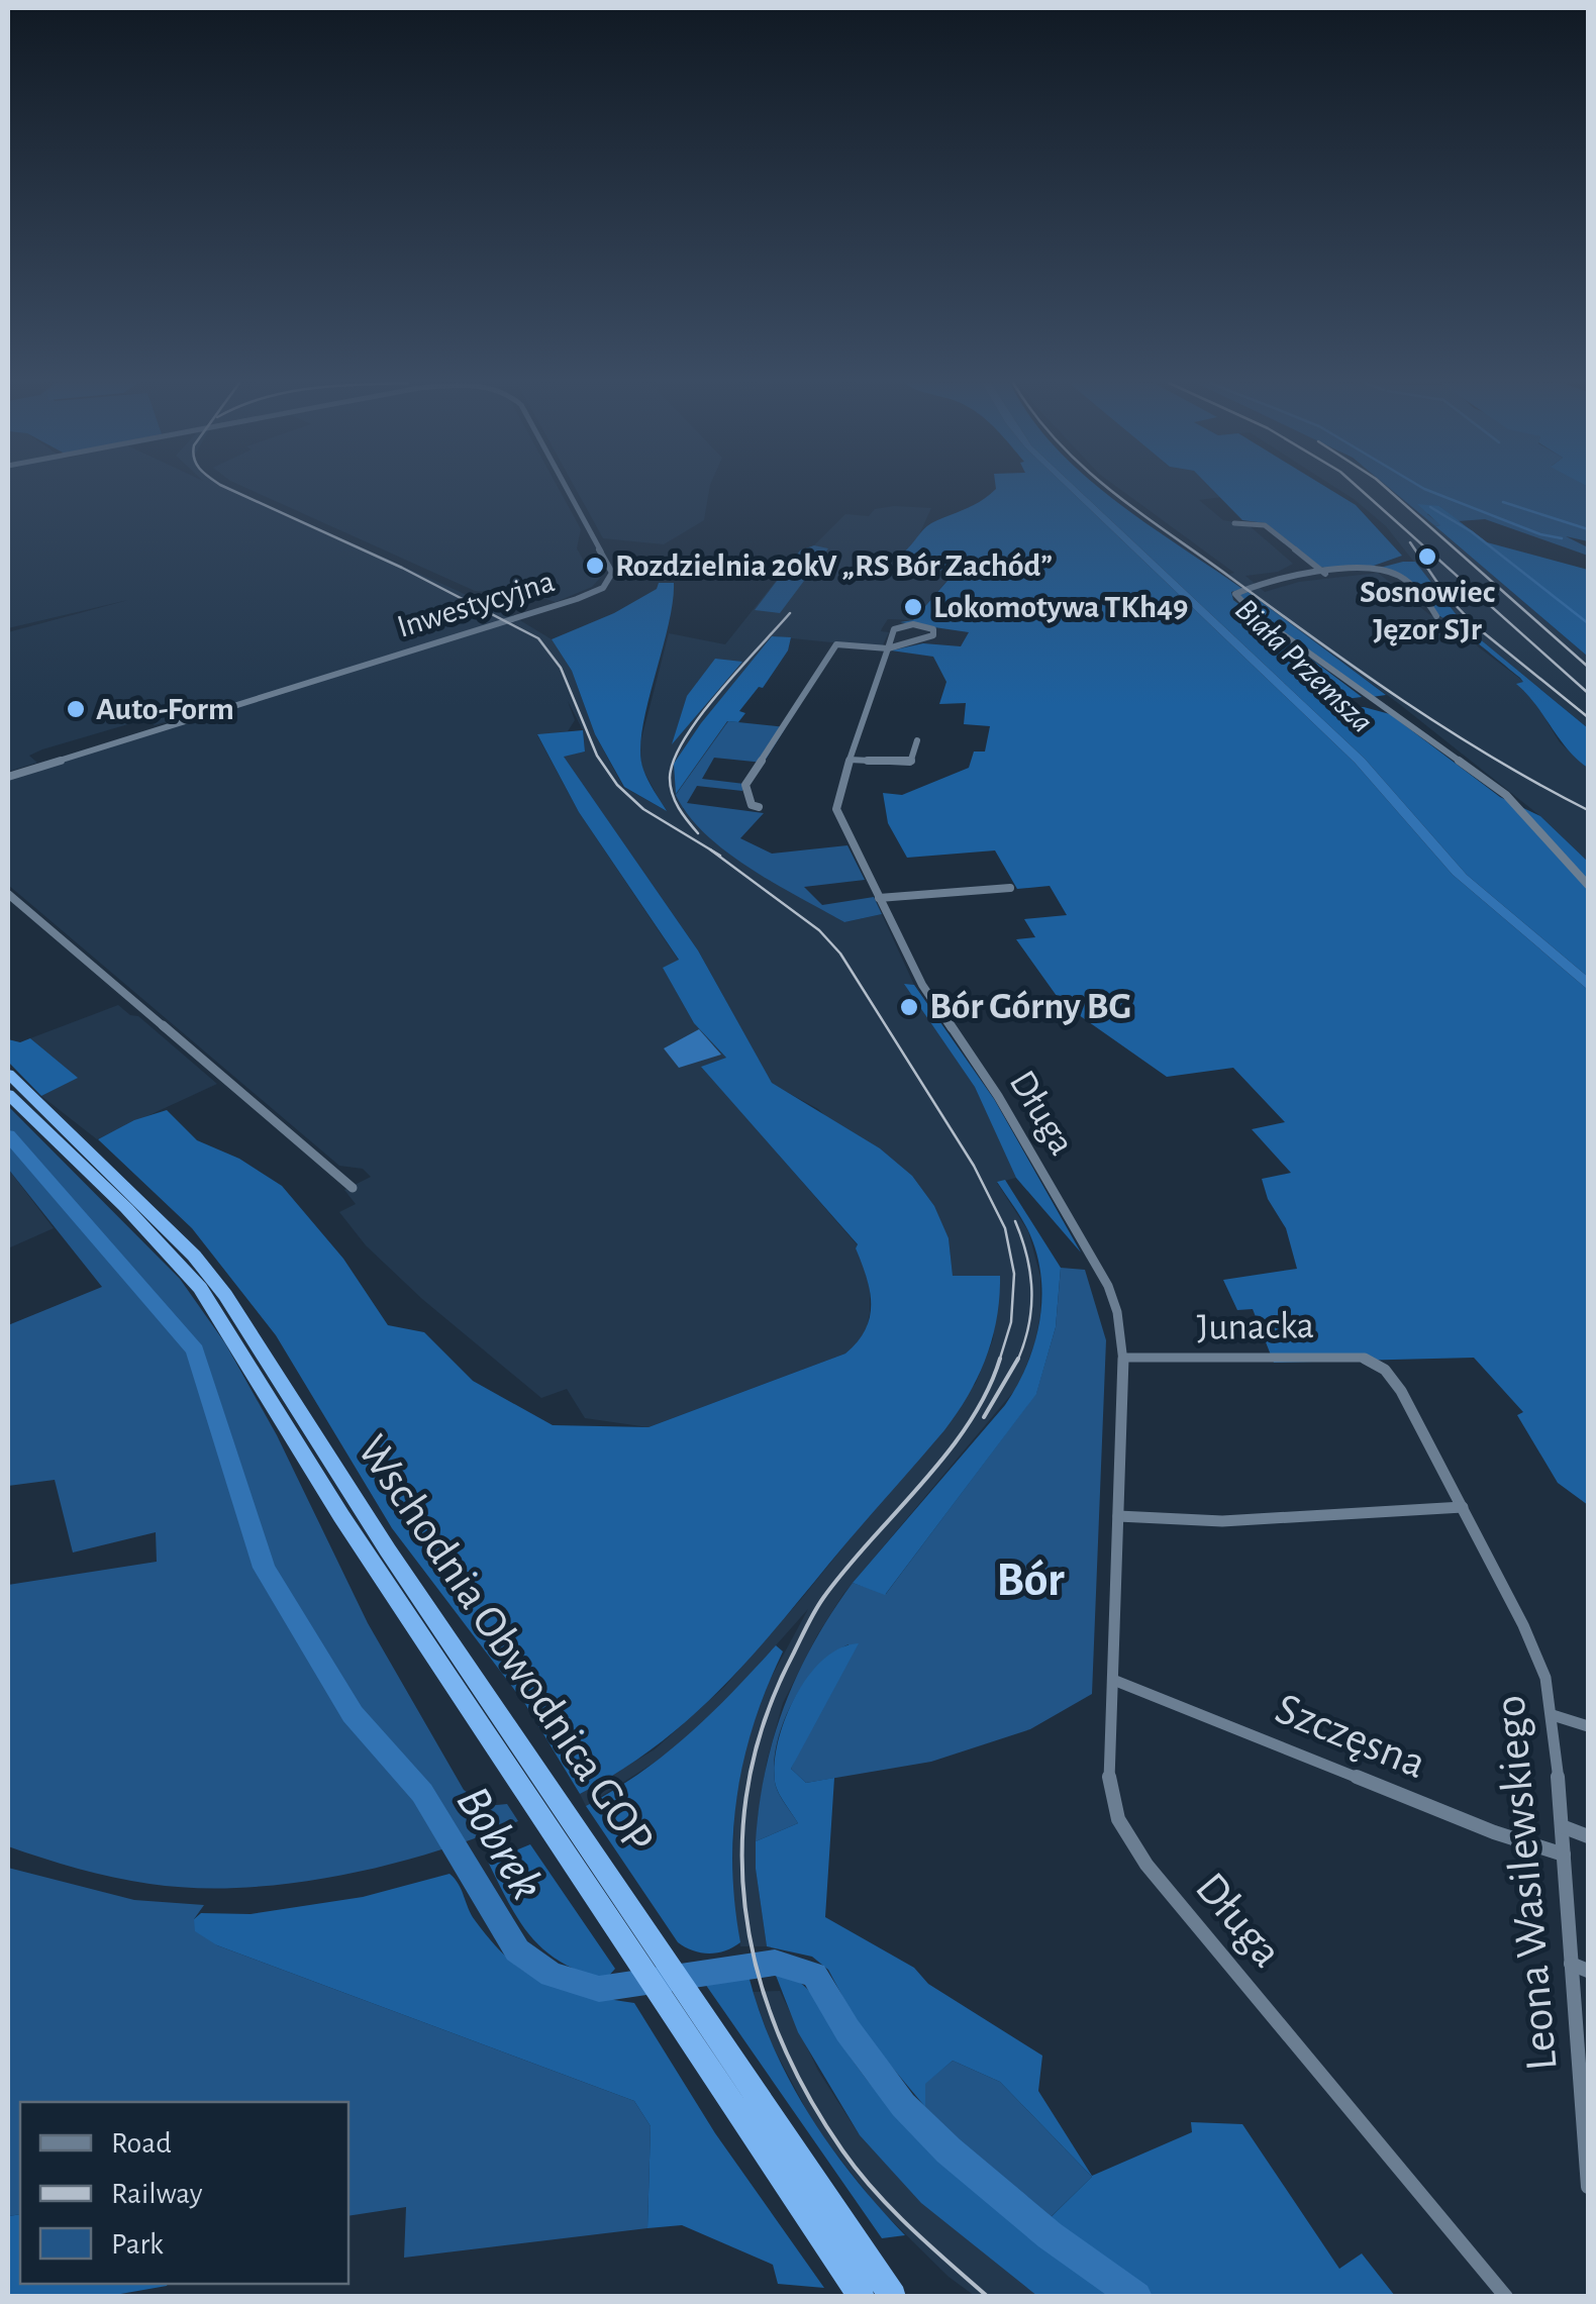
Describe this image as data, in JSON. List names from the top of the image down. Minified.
{"streets":{"highway":["Wschodnia Obwodnica GOP"],"street":["Inwestycyjna","Długa","Junacka","Szczęsna","Leona Wasilewskiego"]},"crossings":[["Długa","Junacka"],["Długa","Szczęsna"],["Junacka","Leona Wasilewskiego"],["Szczęsna","Leona Wasilewskiego"]],"districts":["Bór"],"water":["Biała Przemsza","Bobrek"],"places":["Sosnowiec Jęzor SJr","Rozdzielnia 20kV „RS Bór Zachód”","Lokomotywa TKh49","Auto-Form","Bór Górny BG"],"legend":["Road","Railway","Park"]}
